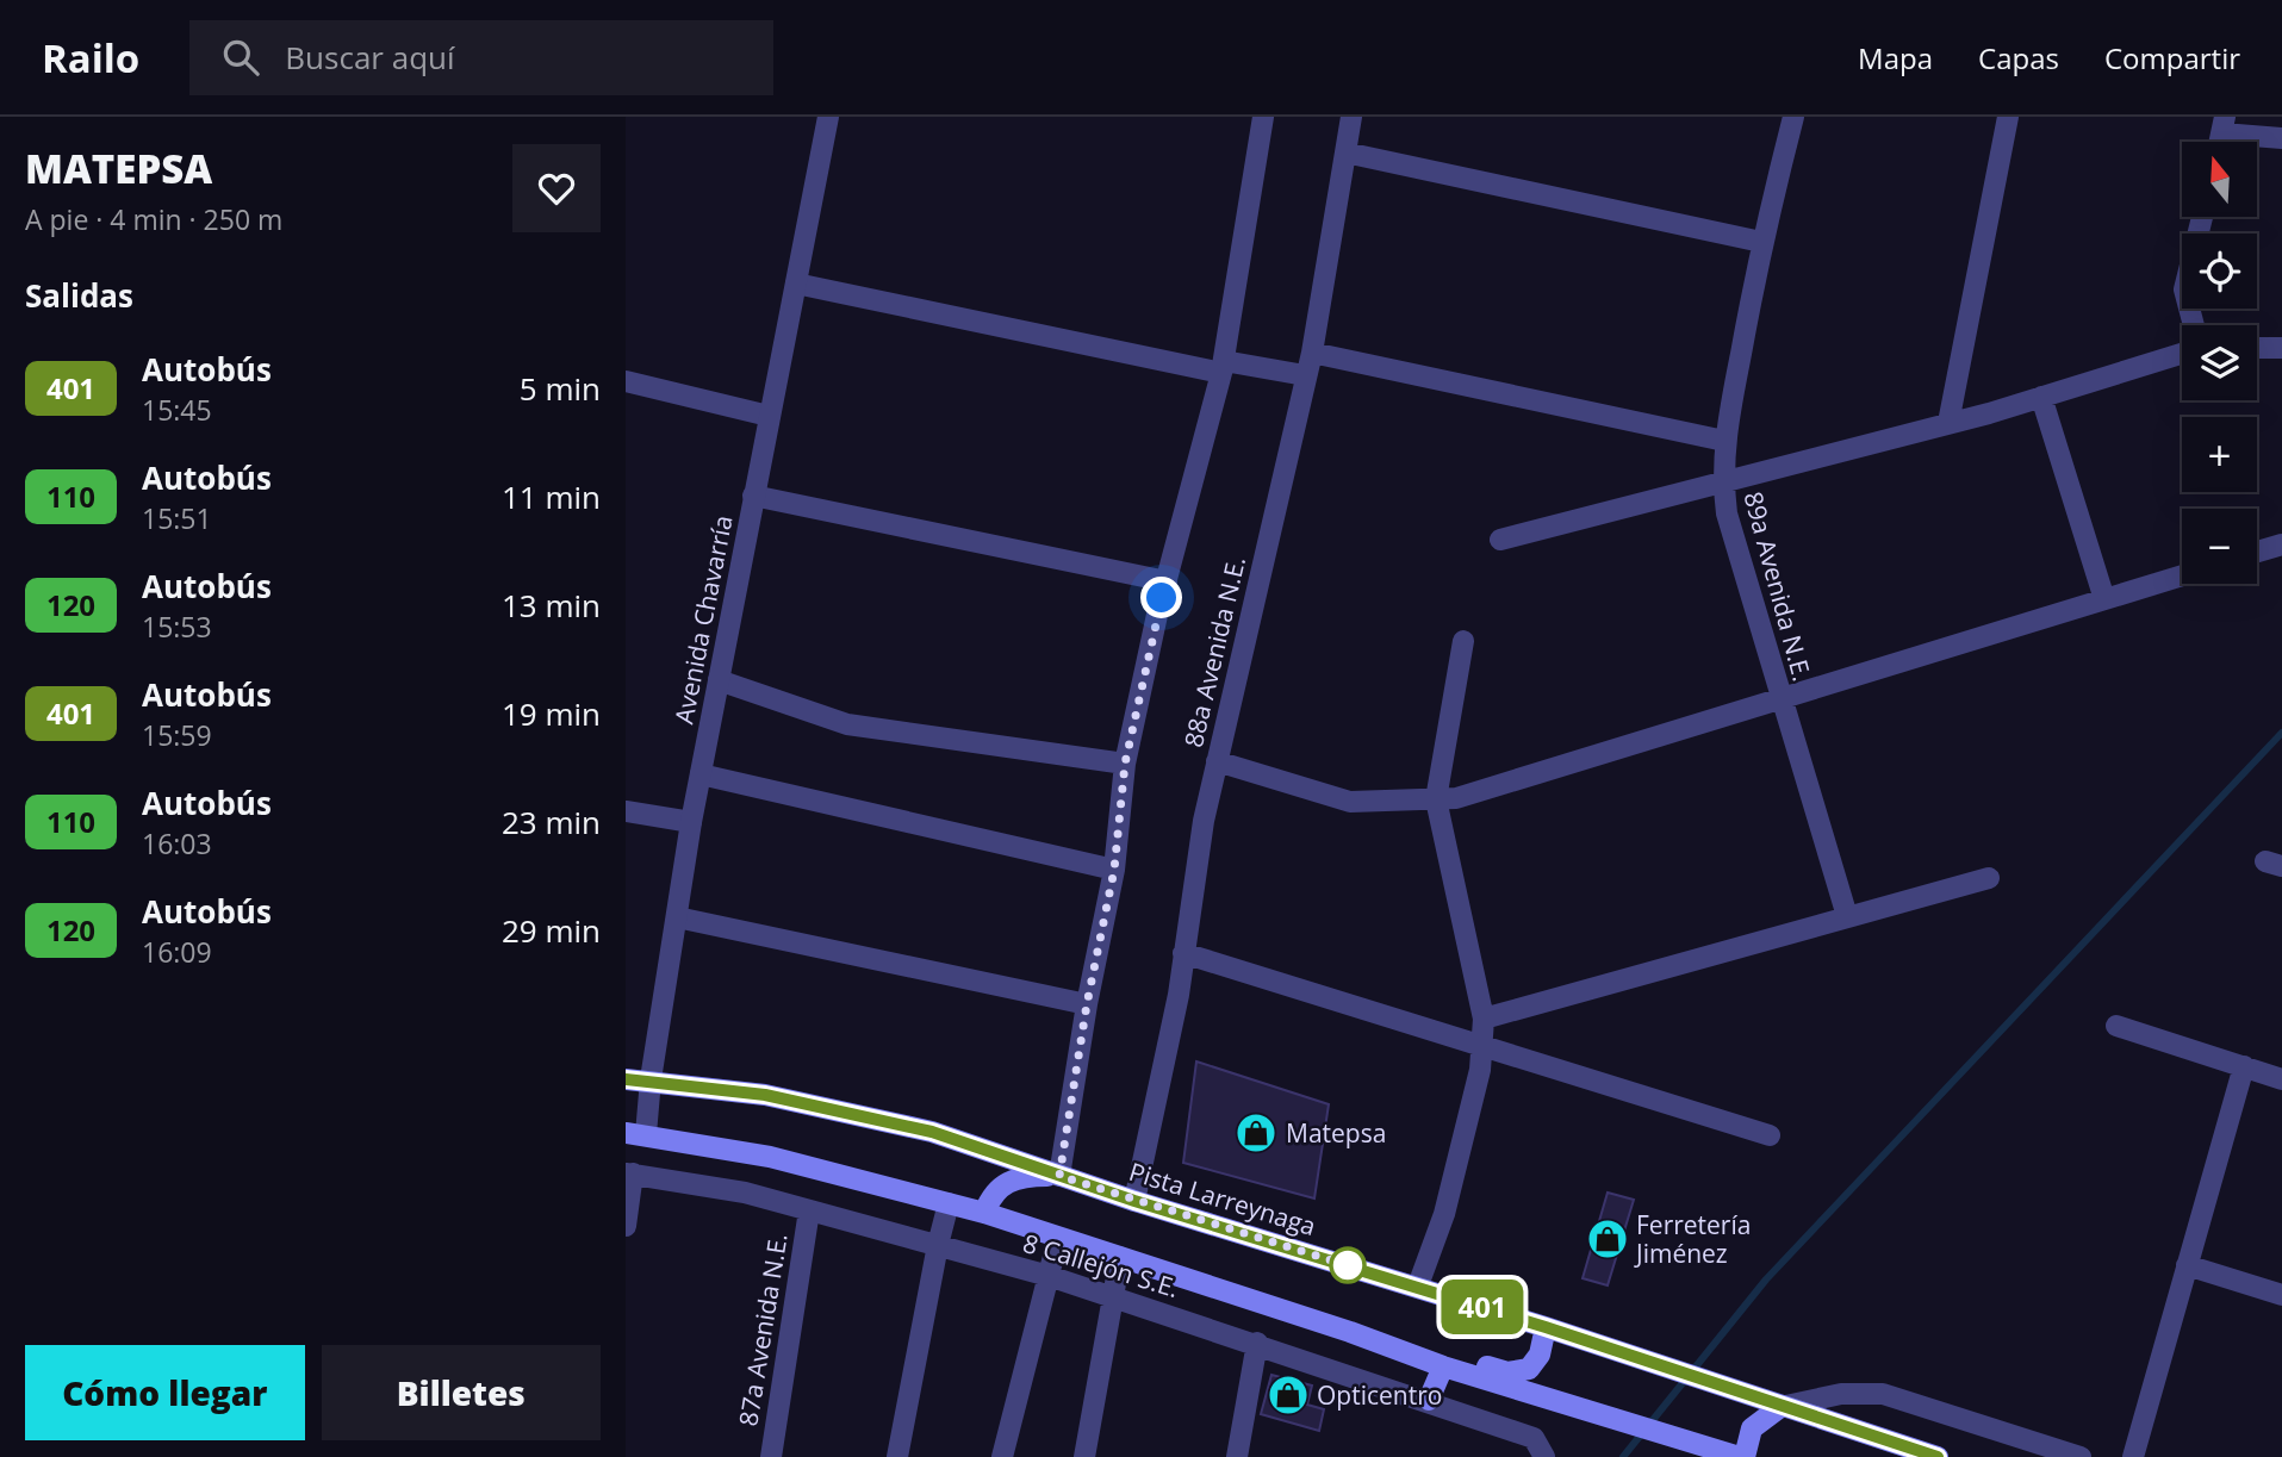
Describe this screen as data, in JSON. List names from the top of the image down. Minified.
{"streets":{"main road":["Pista Larreynaga"],"street":["89a Avenida N.E.","Avenida Chavarría","88a Avenida N.E.","8 Callejón S.E.","87a Avenida N.E."]},"crossings":[["Avenida Chavarría","Pista Larreynaga"],["88a Avenida N.E.","Pista Larreynaga"],["8 Callejón S.E.","87a Avenida N.E."]],"places":{"shop":["Matepsa","Ferretería Jiménez","Opticentro"]},"lines":["bus line 401"],"north":"top","page":{"header":"Railo","search":"Buscar aquí","nav":["Mapa","Capas","Compartir"],"heading":[["MATEPSA","A pie · 4 min · 250 m"],"Salidas"],"on_map":"401","map_buttons":["+","−"],"list":[{"mark":"401","name":"Autobús","note":"15:45","value":"5 min"},{"mark":"110","name":"Autobús","note":"15:51","value":"11 min"},{"mark":"120","name":"Autobús","note":"15:53","value":"13 min"},{"mark":"401","name":"Autobús","note":"15:59","value":"19 min"},{"mark":"110","name":"Autobús","note":"16:03","value":"23 min"},{"mark":"120","name":"Autobús","note":"16:09","value":"29 min"}],"buttons":["Cómo llegar","Billetes"]}}
